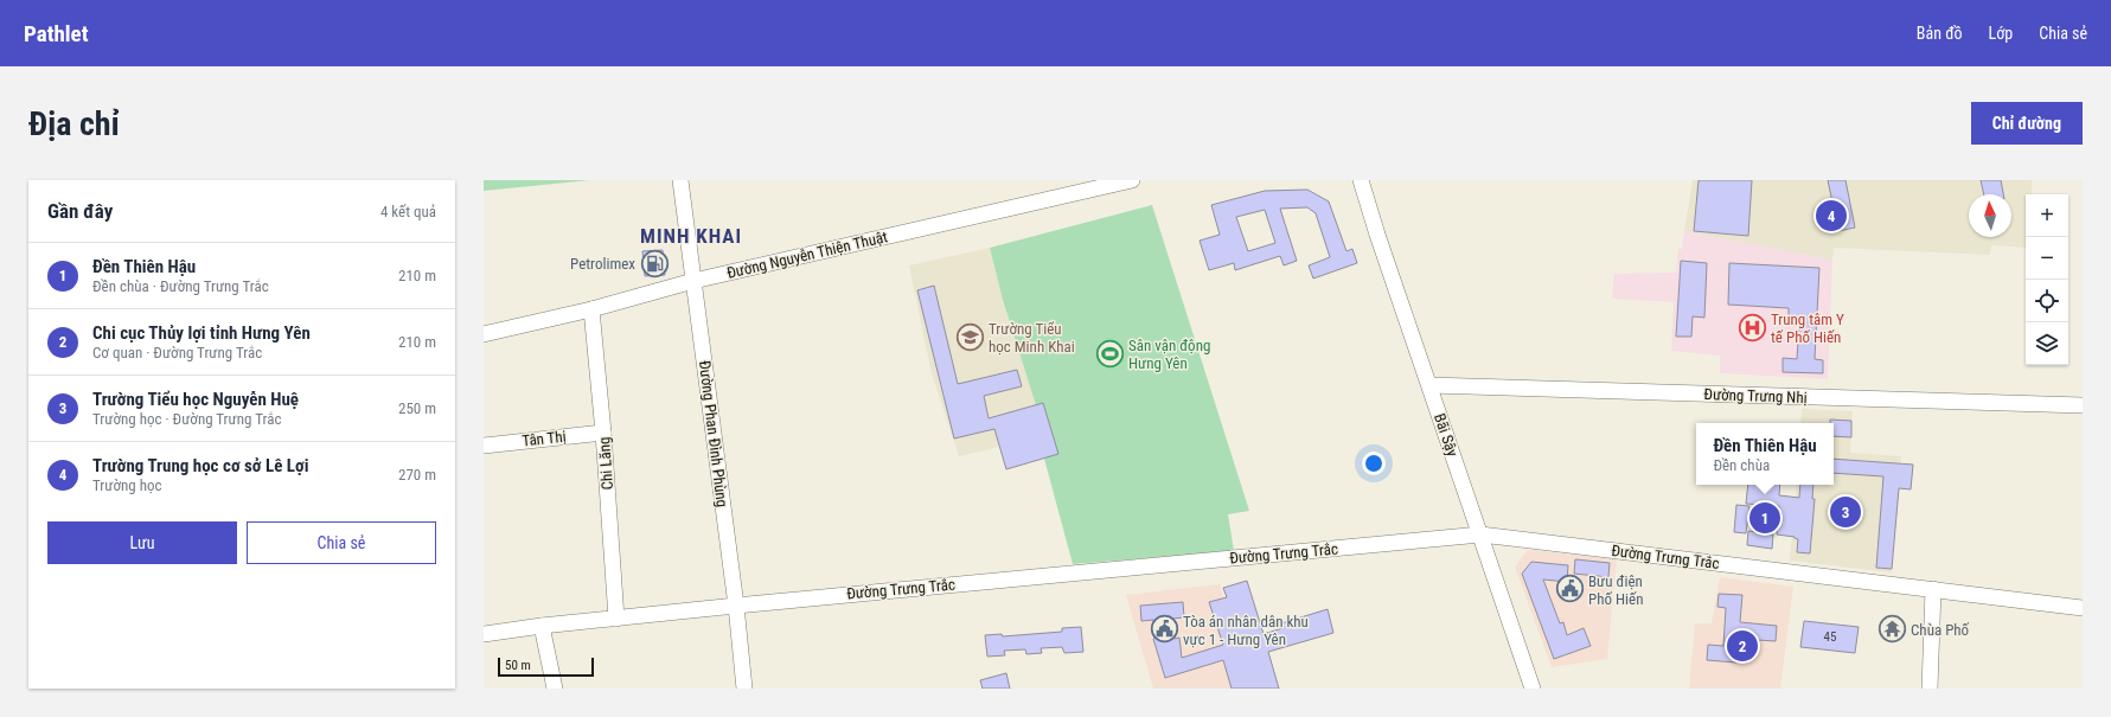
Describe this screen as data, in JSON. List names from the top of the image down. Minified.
{"streets":{"street":["Đường Nguyễn Thiện Thuật","Đường Trưng Nhị","Đường Phan Đình Phùng","Bãi Sậy","Tân Thị","Chi Lăng","Đường Trưng Trắc"]},"crossings":[["Đường Nguyễn Thiện Thuật","Đường Phan Đình Phùng"],["Đường Nguyễn Thiện Thuật","Chi Lăng"],["Đường Trưng Nhị","Bãi Sậy"],["Đường Phan Đình Phùng","Đường Trưng Trắc"],["Bãi Sậy","Đường Trưng Trắc"],["Tân Thị","Chi Lăng"],["Chi Lăng","Đường Trưng Trắc"]],"districts":["MINH KHAI"],"places":{"fuel station":["Petrolimex"],"hospital":["Trung tâm Y tế Phố Hiến"],"school or university":["Trường Tiểu học Minh Khai"],"sports":["Sân vận động Hưng Yên"],"public building":["Bưu điện Phố Hiến","Tòa án nhân dân khu vực 1 - Hưng Yên"],"temple":["Chùa Phố"]},"house_numbers":["45"],"scale_bar":"50 m","north":"top","page":{"header":"Pathlet","nav":["Bản đồ","Lớp","Chia sẻ"],"buttons":["Chỉ đường",["Lưu","Chia sẻ"]],"title":"Địa chỉ","heading":["Gần đây","4 kết quả"],"map_buttons":["+","−"],"pins":["4","3","1","2"],"list":[{"mark":"1","name":"Đền Thiên Hậu","note":"Đền chùa · Đường Trưng Trắc","value":"210 m"},{"mark":"2","name":"Chi cục Thủy lợi tỉnh Hưng Yên","note":"Cơ quan · Đường Trưng Trắc","value":"210 m"},{"mark":"3","name":"Trường Tiểu học Nguyễn Huệ","note":"Trường học · Đường Trưng Trắc","value":"250 m"},{"mark":"4","name":"Trường Trung học cơ sở Lê Lợi","note":"Trường học","value":"270 m"}],"popup":["Đền Thiên Hậu","Đền chùa"],"scale":"50 m"}}
